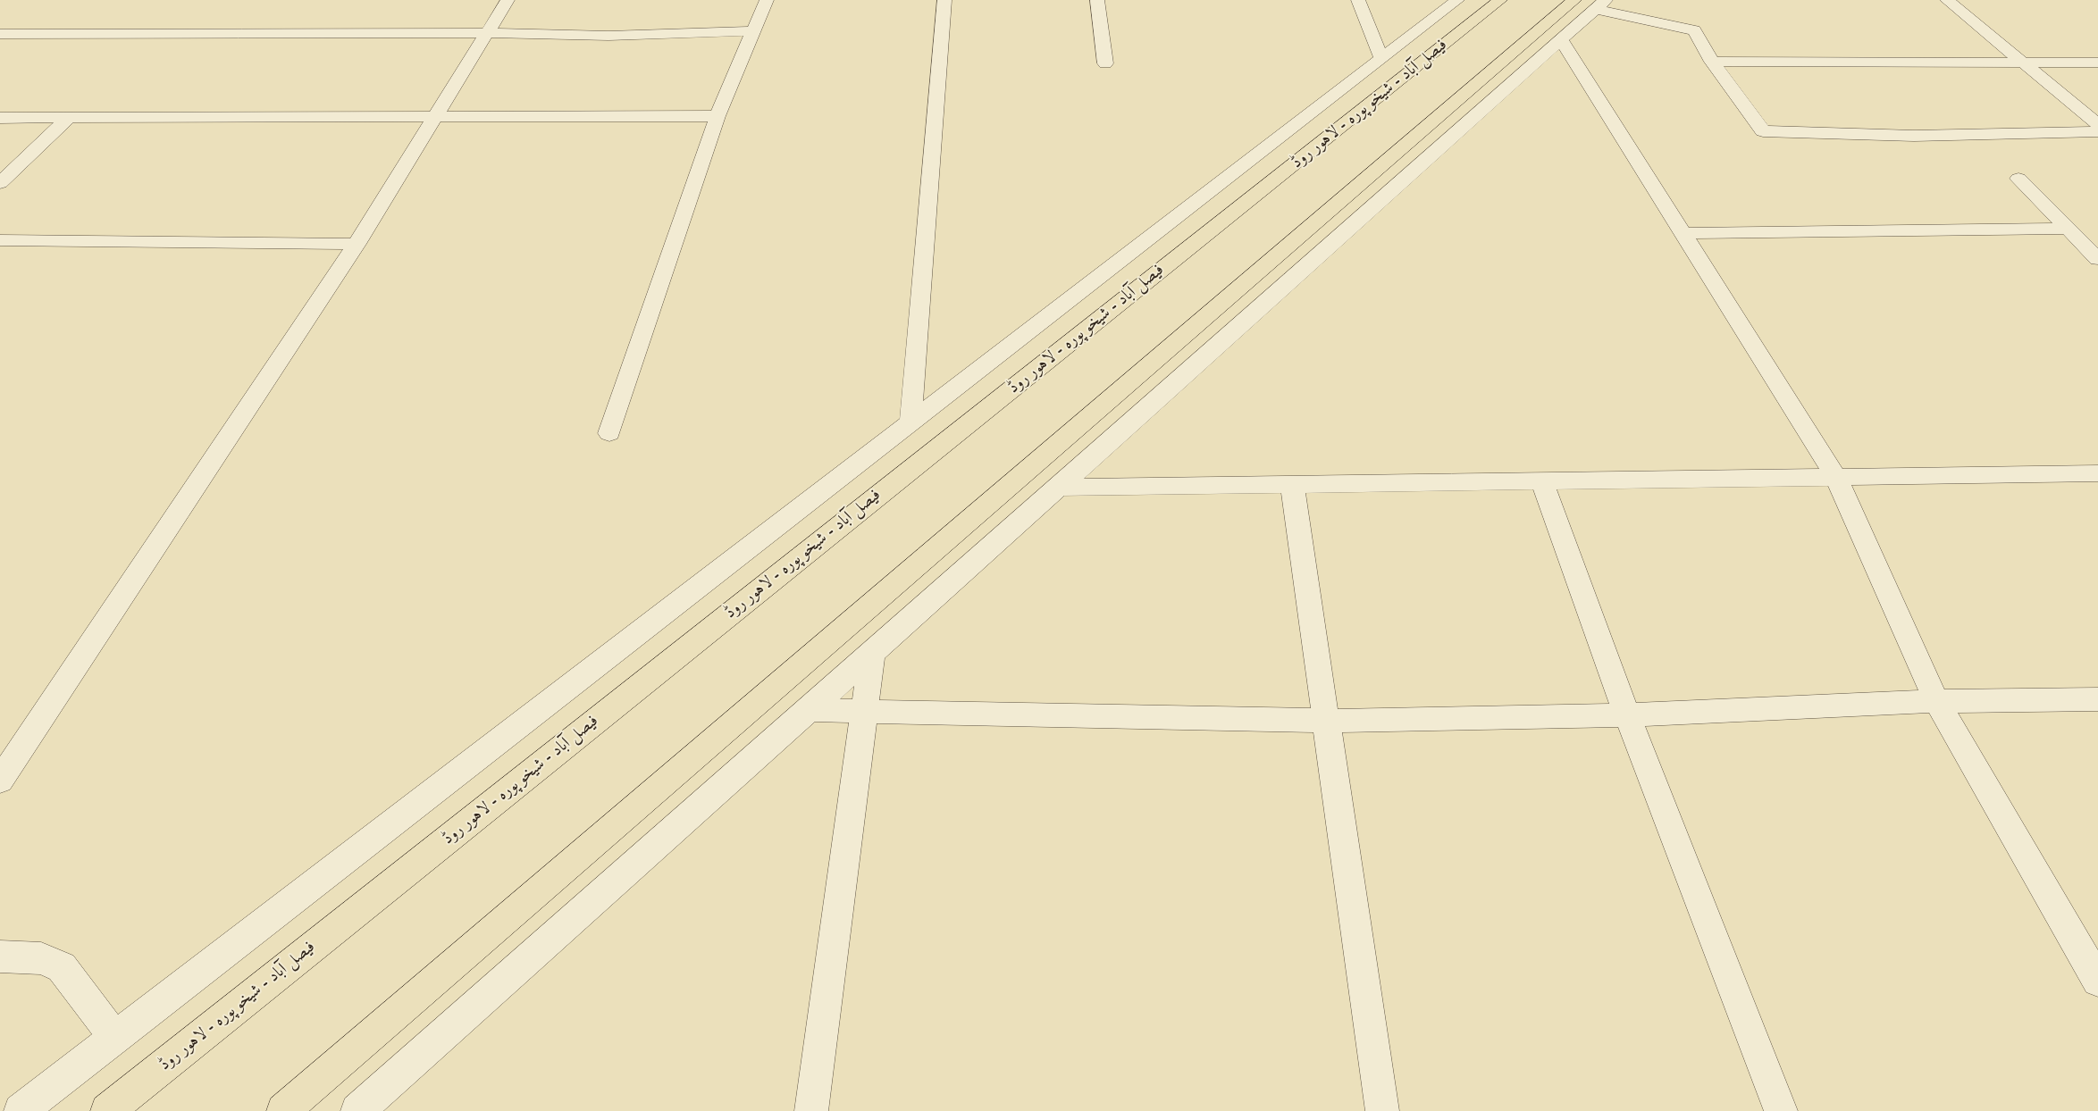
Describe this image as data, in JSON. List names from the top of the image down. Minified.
{"streets":{"highway":["فیصل آباد - شیخو پورہ - لاہور روڈ"]}}
